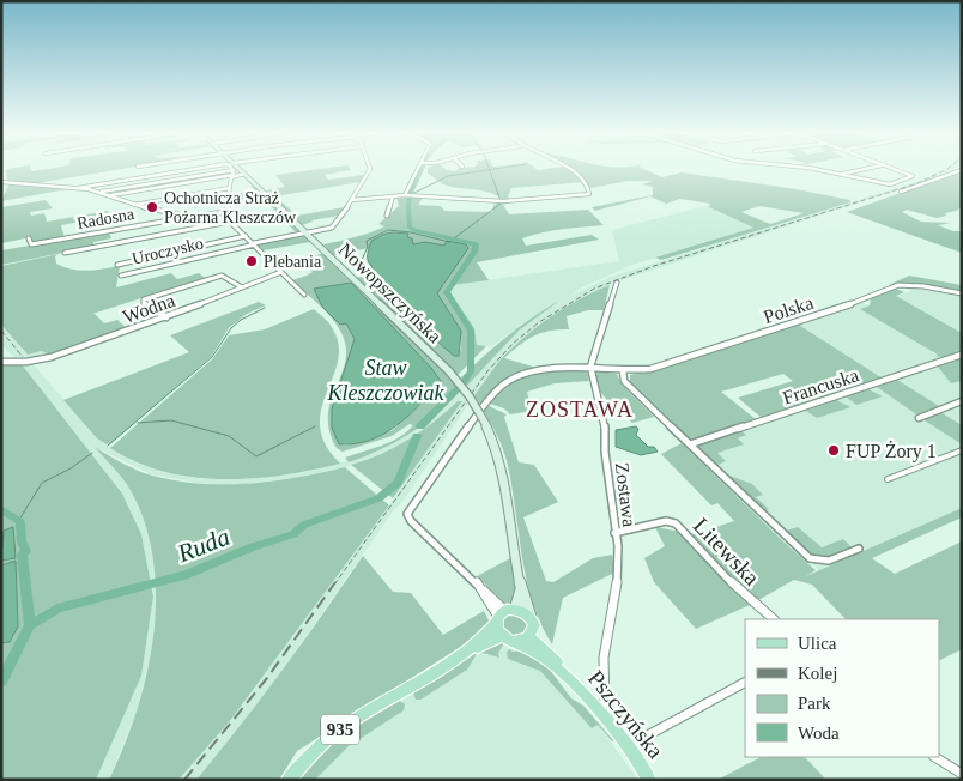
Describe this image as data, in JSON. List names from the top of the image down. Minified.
{"streets":{"main road":["Nowopszczyńska","Pszczyńska","935"],"street":["Radosna","Uroczysko","Wodna","Polska","Francuska","Zostawa","Litewska"]},"crossings":[["Uroczysko","Nowopszczyńska"],["Nowopszczyńska","Polska"],["Nowopszczyńska","Pszczyńska"],["Nowopszczyńska","935"],["Polska","Zostawa"],["Polska","Pszczyńska"],["Polska","935"],["Zostawa","Litewska"],["Zostawa","Pszczyńska"],["Pszczyńska","935"]],"districts":["ZOSTAWA"],"water":["Staw Kleszczowiak","Ruda"],"places":["Ochotnicza Straż Pożarna Kleszczów","Plebania","FUP Żory 1"],"legend":["Ulica","Kolej","Park","Woda"]}
